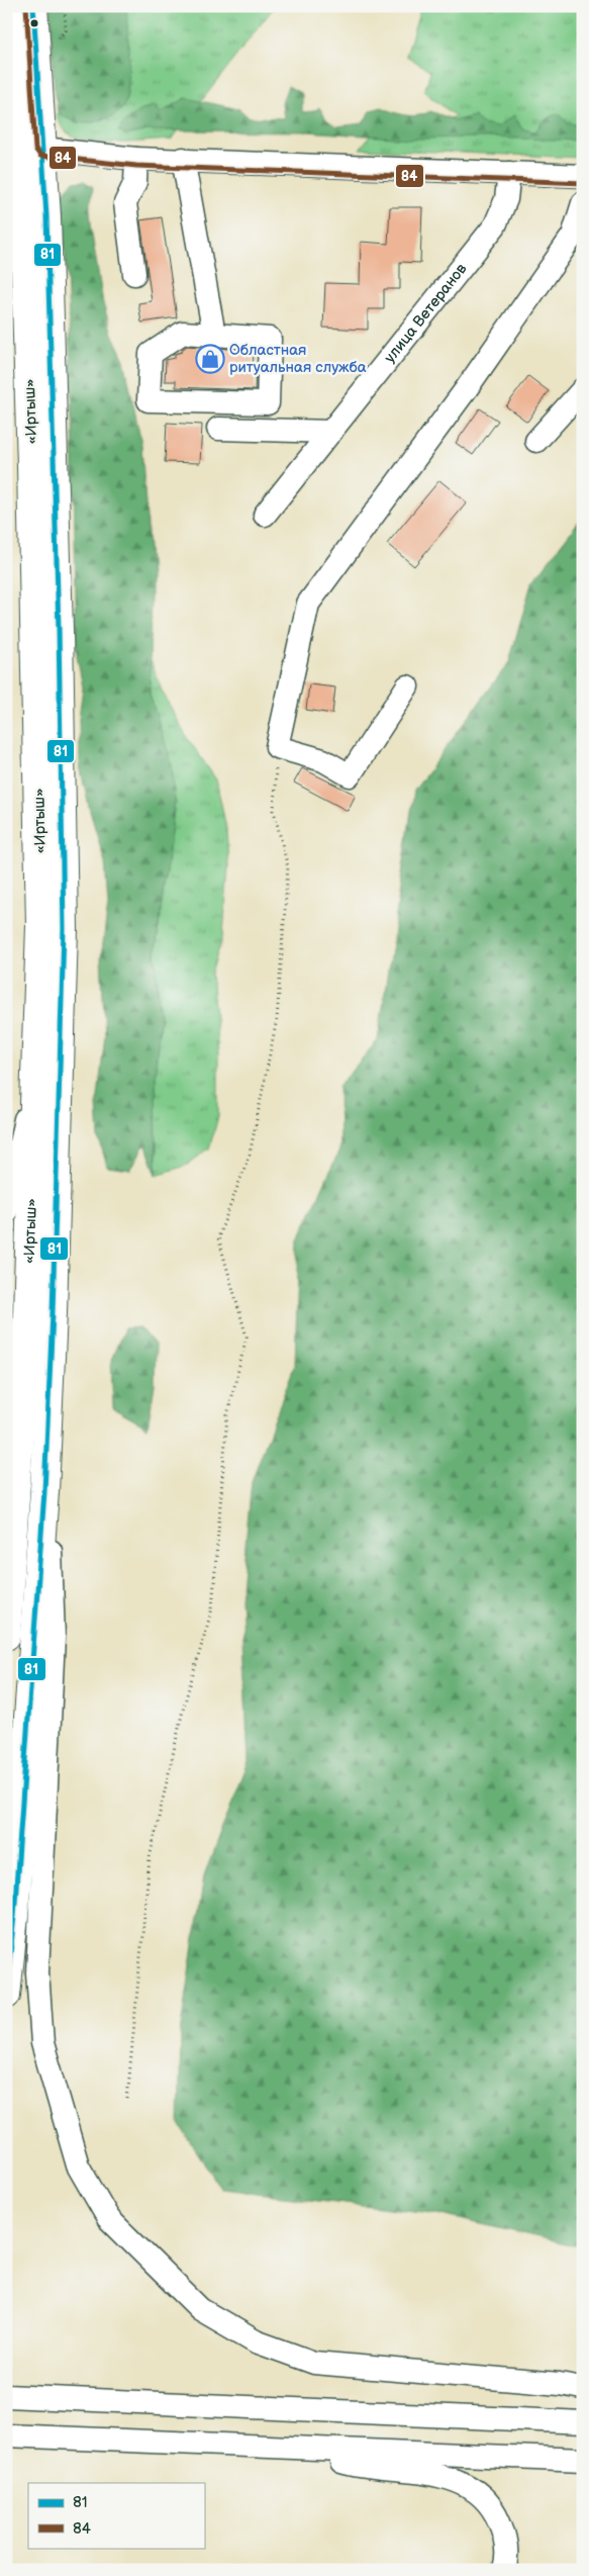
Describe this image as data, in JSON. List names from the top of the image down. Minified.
{"streets":{"highway":["«Иртыш»"],"street":["улица Ветеранов"]},"places":{"shop":["Областная ритуальная служба"]},"lines":["transit line 81","transit line 84"],"legend":["81","84"]}
